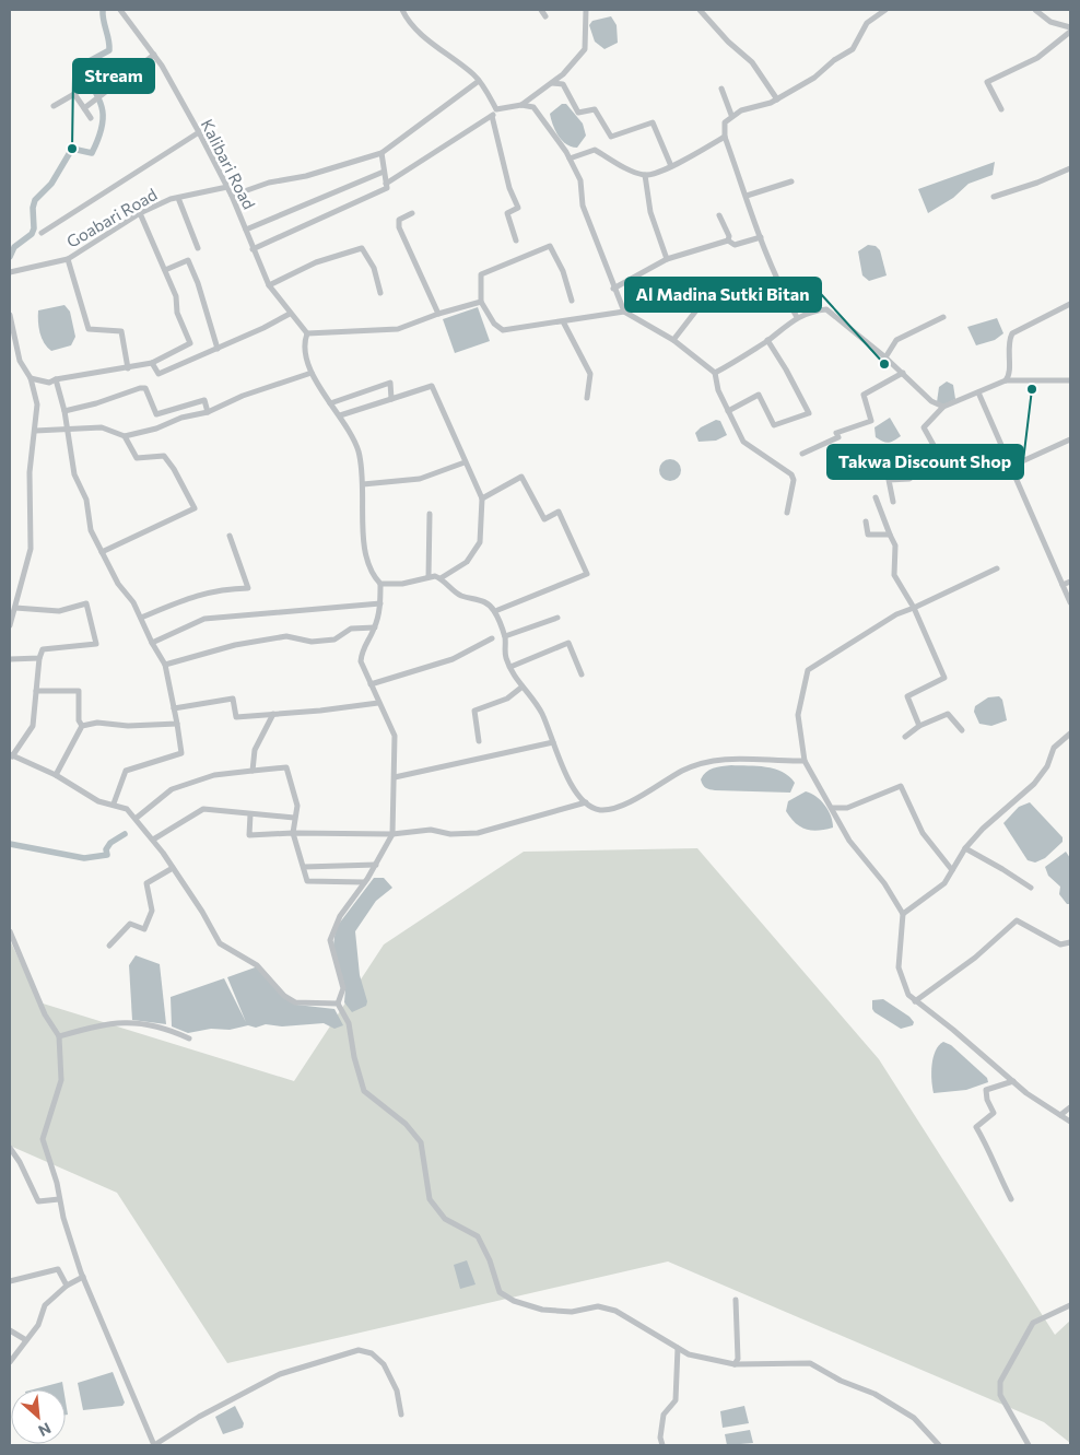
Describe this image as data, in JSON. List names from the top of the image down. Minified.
{"streets":{"street":["Kalibari Road","Goabari Road"]},"crossings":[["Kalibari Road","Goabari Road"]],"places":["Stream","Al Madina Sutki Bitan","Takwa Discount Shop"],"north":"bottom right"}
